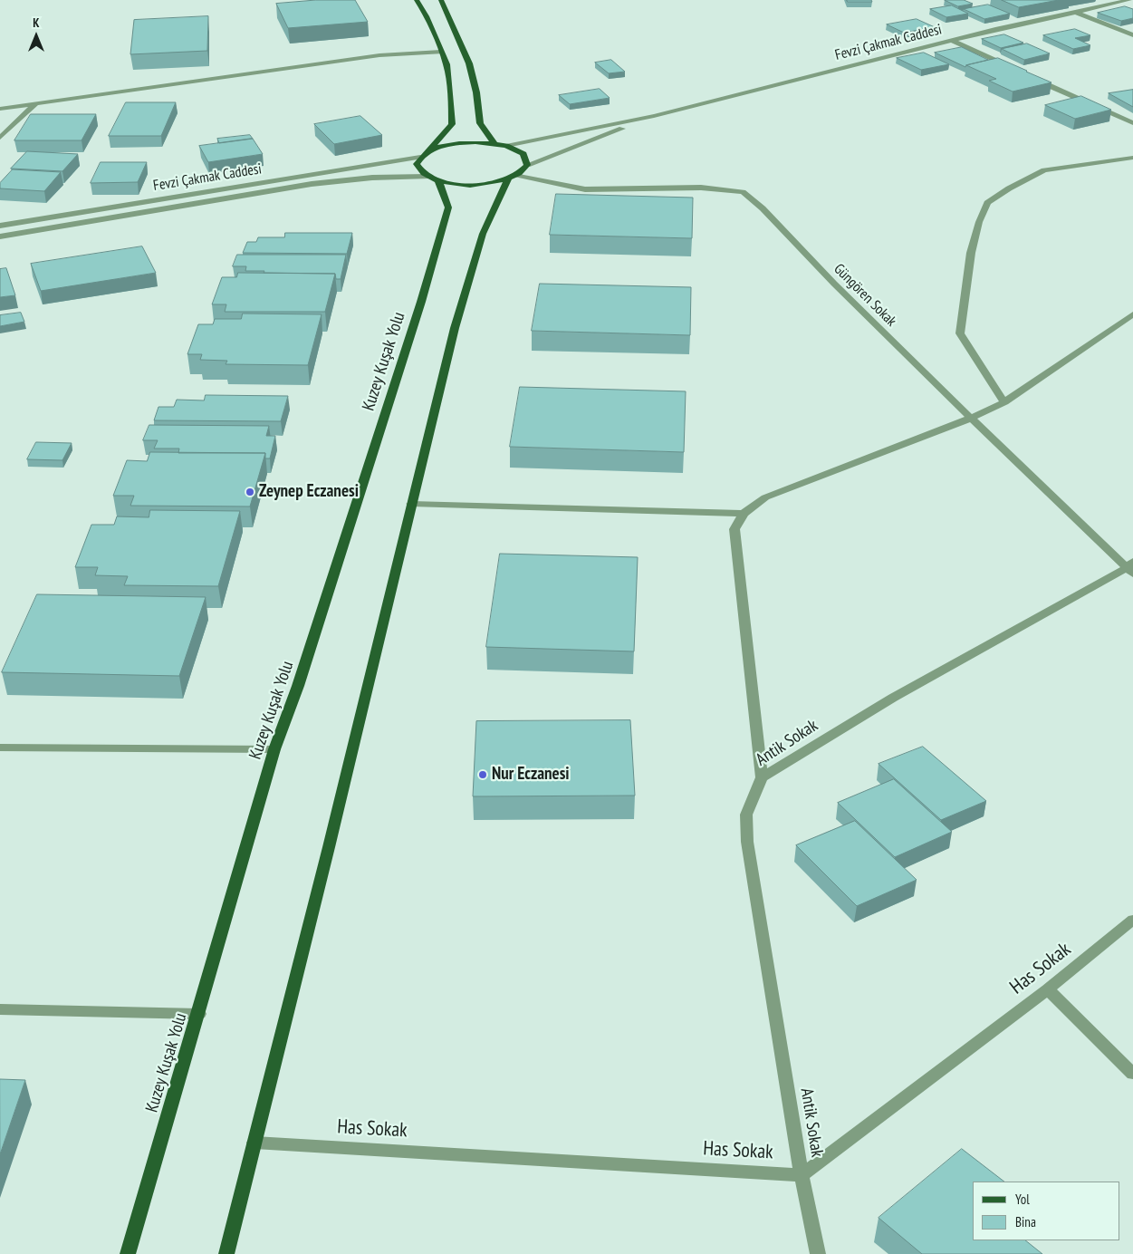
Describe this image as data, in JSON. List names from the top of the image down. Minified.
{"streets":{"main road":["Kuzey Kuşak Yolu"],"street":["Fevzi Çakmak Caddesi","Güngören Sokak","Antik Sokak","Has Sokak"]},"crossings":[["Fevzi Çakmak Caddesi","Kuzey Kuşak Yolu"],["Güngören Sokak","Antik Sokak"],["Antik Sokak","Has Sokak"]],"places":["Zeynep Eczanesi","Nur Eczanesi"],"legend":["Yol","Bina"],"north":"top"}
